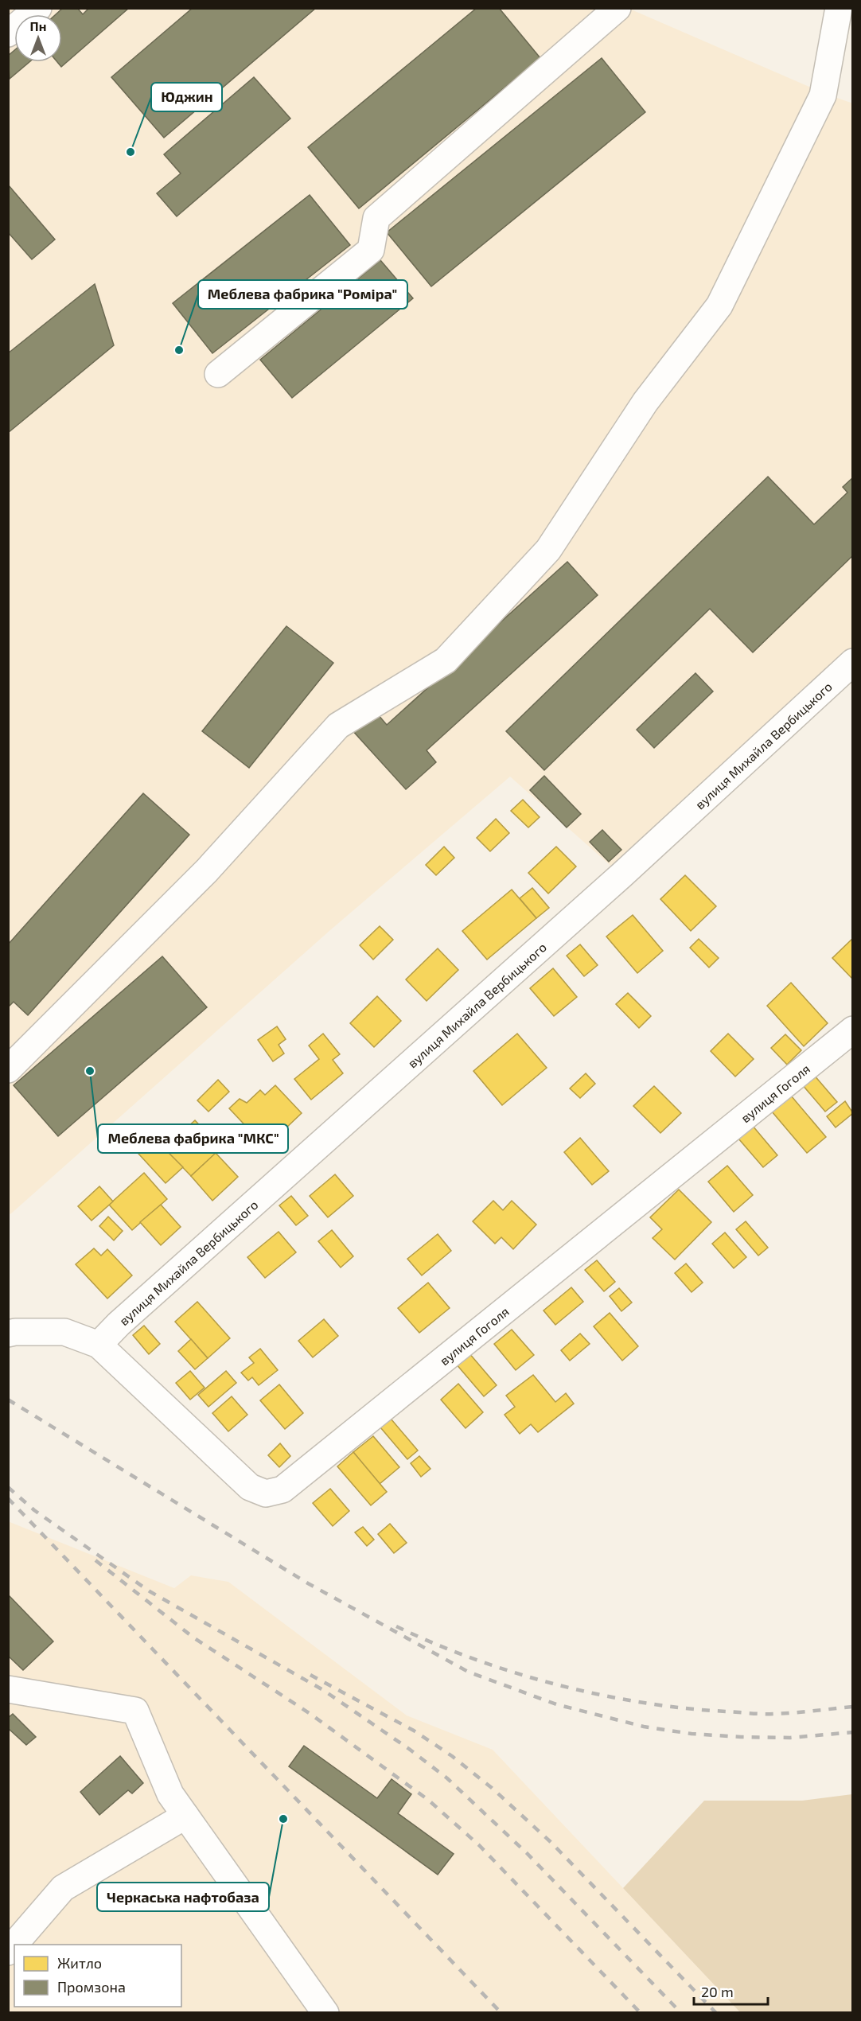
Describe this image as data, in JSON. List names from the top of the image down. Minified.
{"streets":{"street":["вулиця Михайла Вербицького","вулиця Гоголя"]},"crossings":[["вулиця Михайла Вербицького","вулиця Гоголя"]],"places":["Юджин","Меблева фабрика \"Роміра\"","Меблева фабрика \"МКС\"","Черкаська нафтобаза"],"legend":["Житло","Промзона"],"scale_bar":"20 m","north":"top"}
